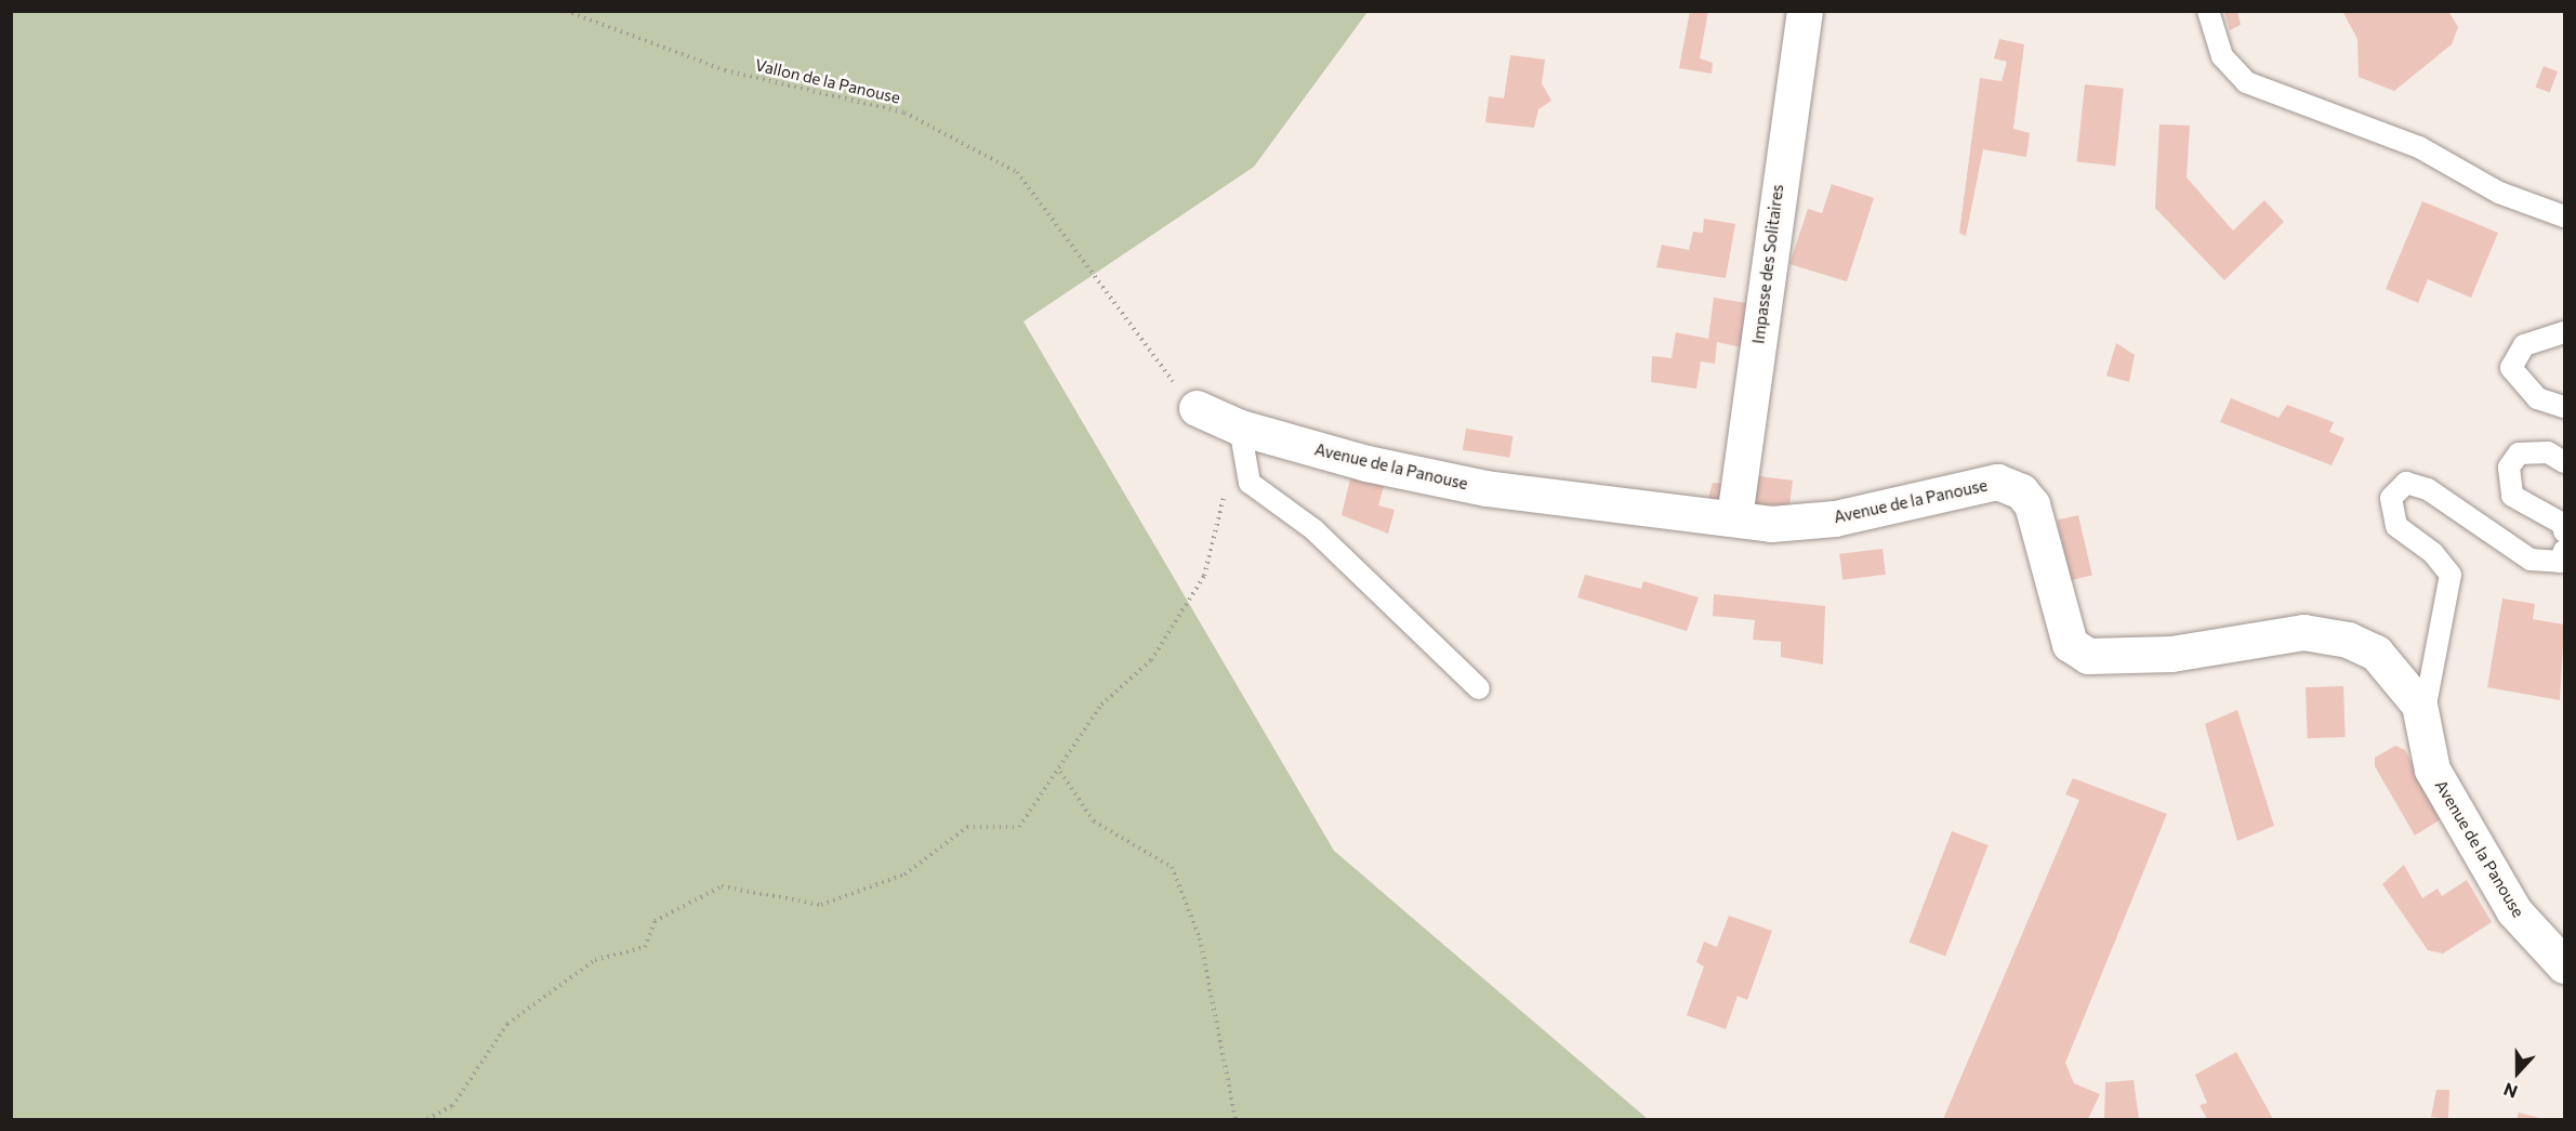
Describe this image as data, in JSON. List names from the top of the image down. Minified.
{"streets":{"street":["Impasse des Solitaires","Avenue de la Panouse"],"path":["Vallon de la Panouse"]},"crossings":[["Vallon de la Panouse","Avenue de la Panouse"],["Impasse des Solitaires","Avenue de la Panouse"]],"north":"bottom"}
